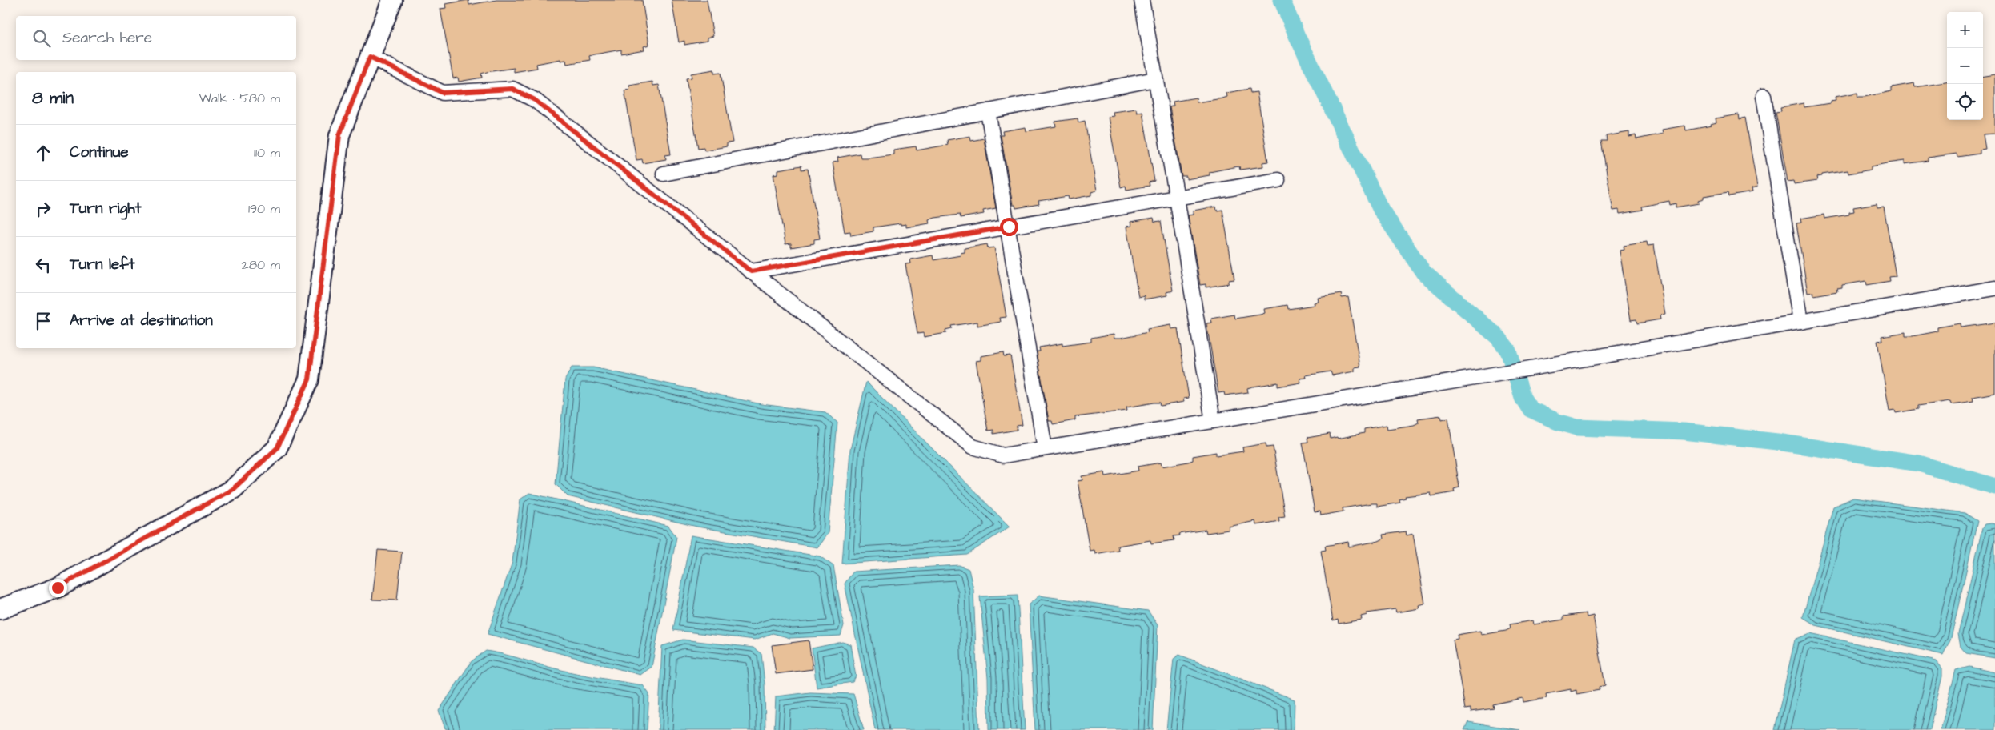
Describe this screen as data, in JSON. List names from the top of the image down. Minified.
{"page":{"map_buttons":["+","−"],"search":"Search here","heading":["8 min","Walk · 580 m"],"list":[["Continue","110 m"],["Turn right","190 m"],["Turn left","280 m"],"Arrive at destination"]}}
